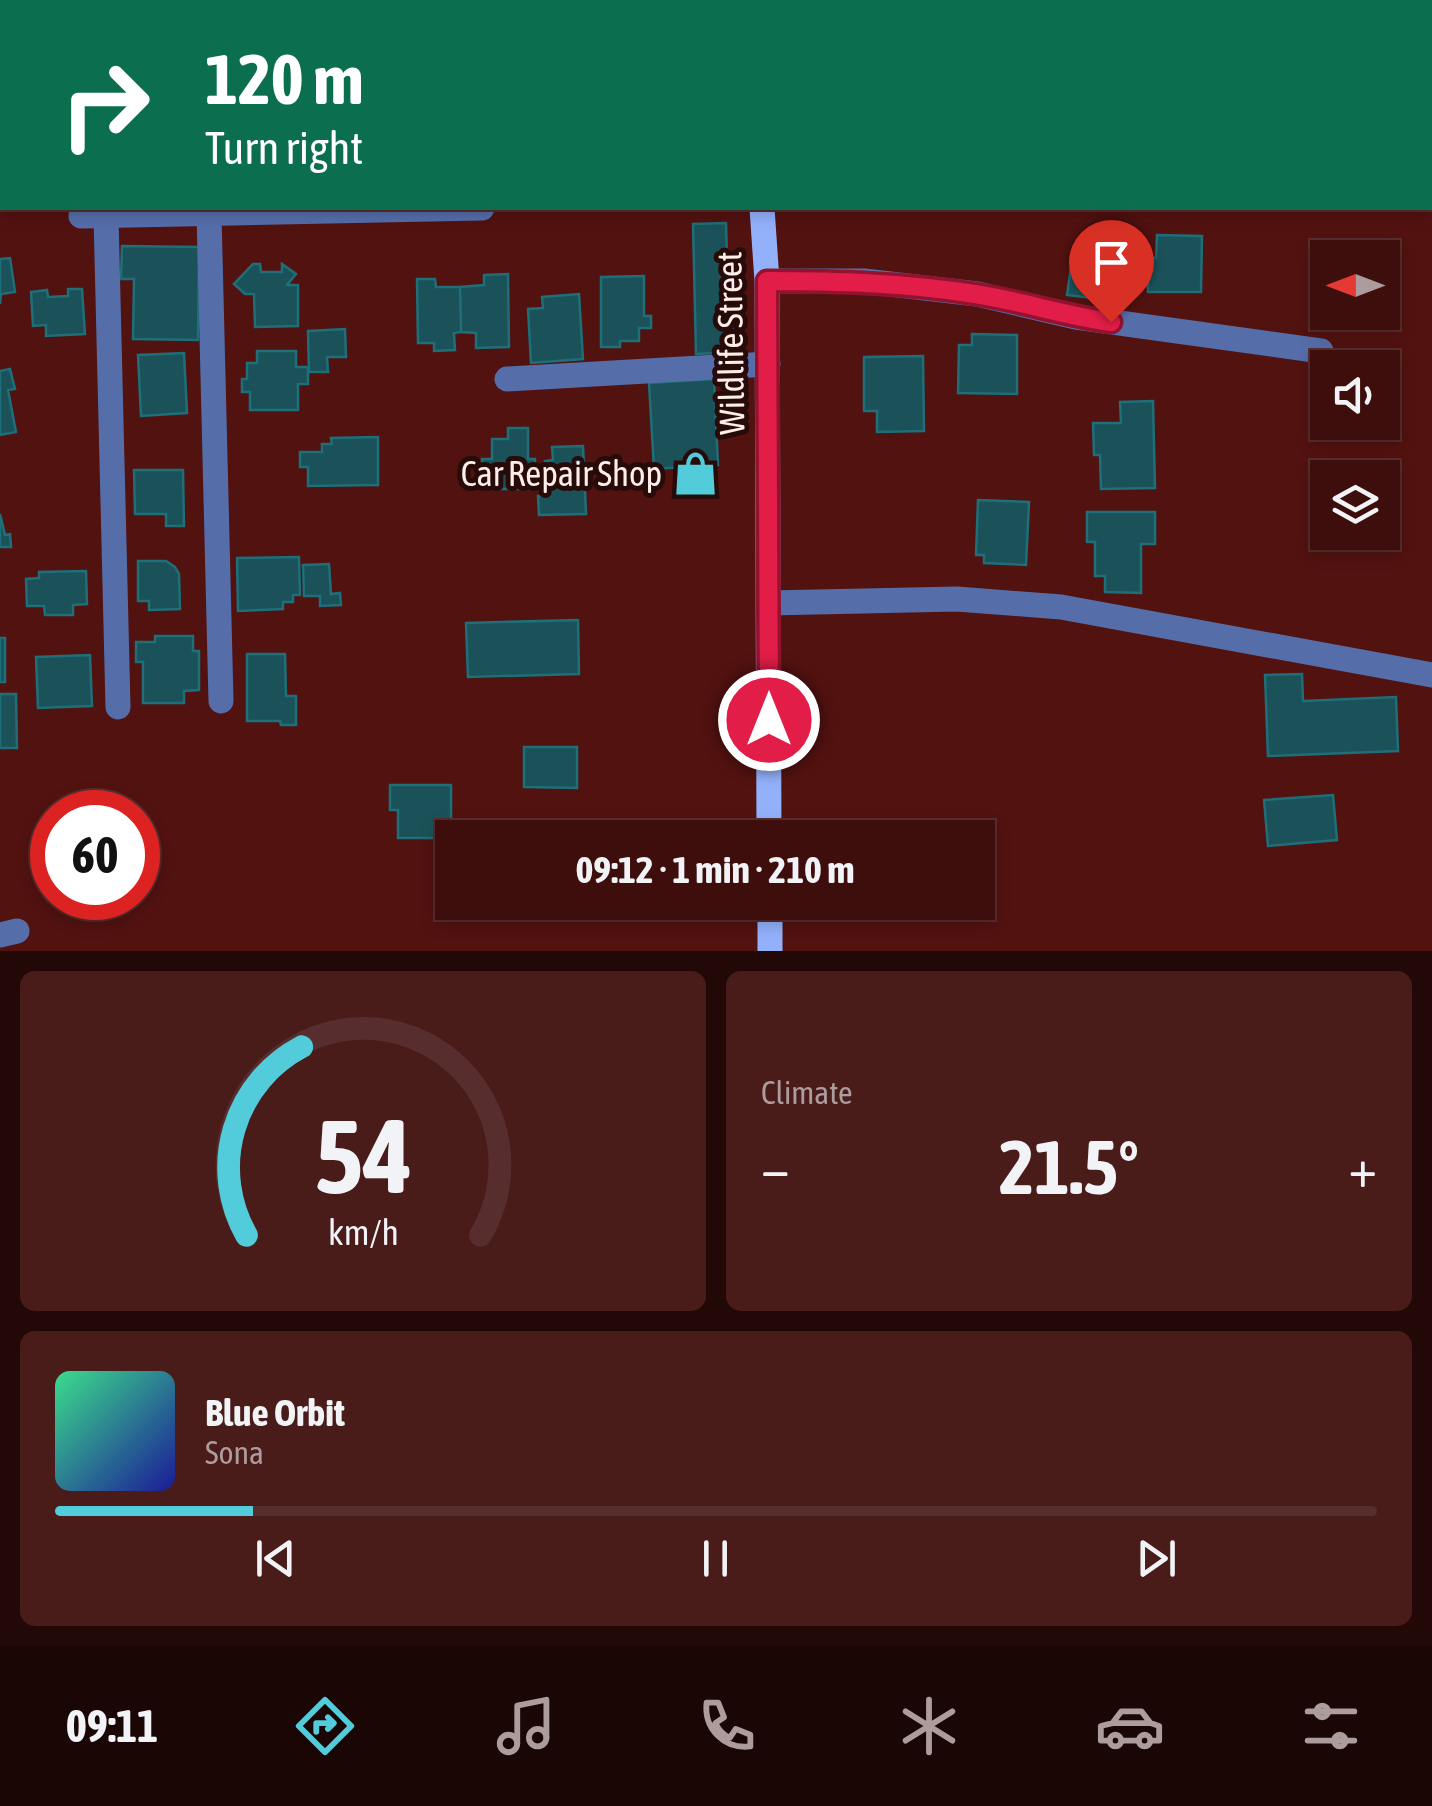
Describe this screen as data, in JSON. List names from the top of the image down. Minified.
{"streets":{"main road":["Wildlife Street"]},"places":{"shop":["Car Repair Shop"]},"north":"left","page":{"turn":["120 m","Turn right"],"limit":"60","trip":"09:12 · 1 min · 210 m","tile":"Climate","heat":["−","21.5°","+"],"song":["Blue Orbit","Sona"],"tabs":"09:11","gauge":["54","km/h"]}}
